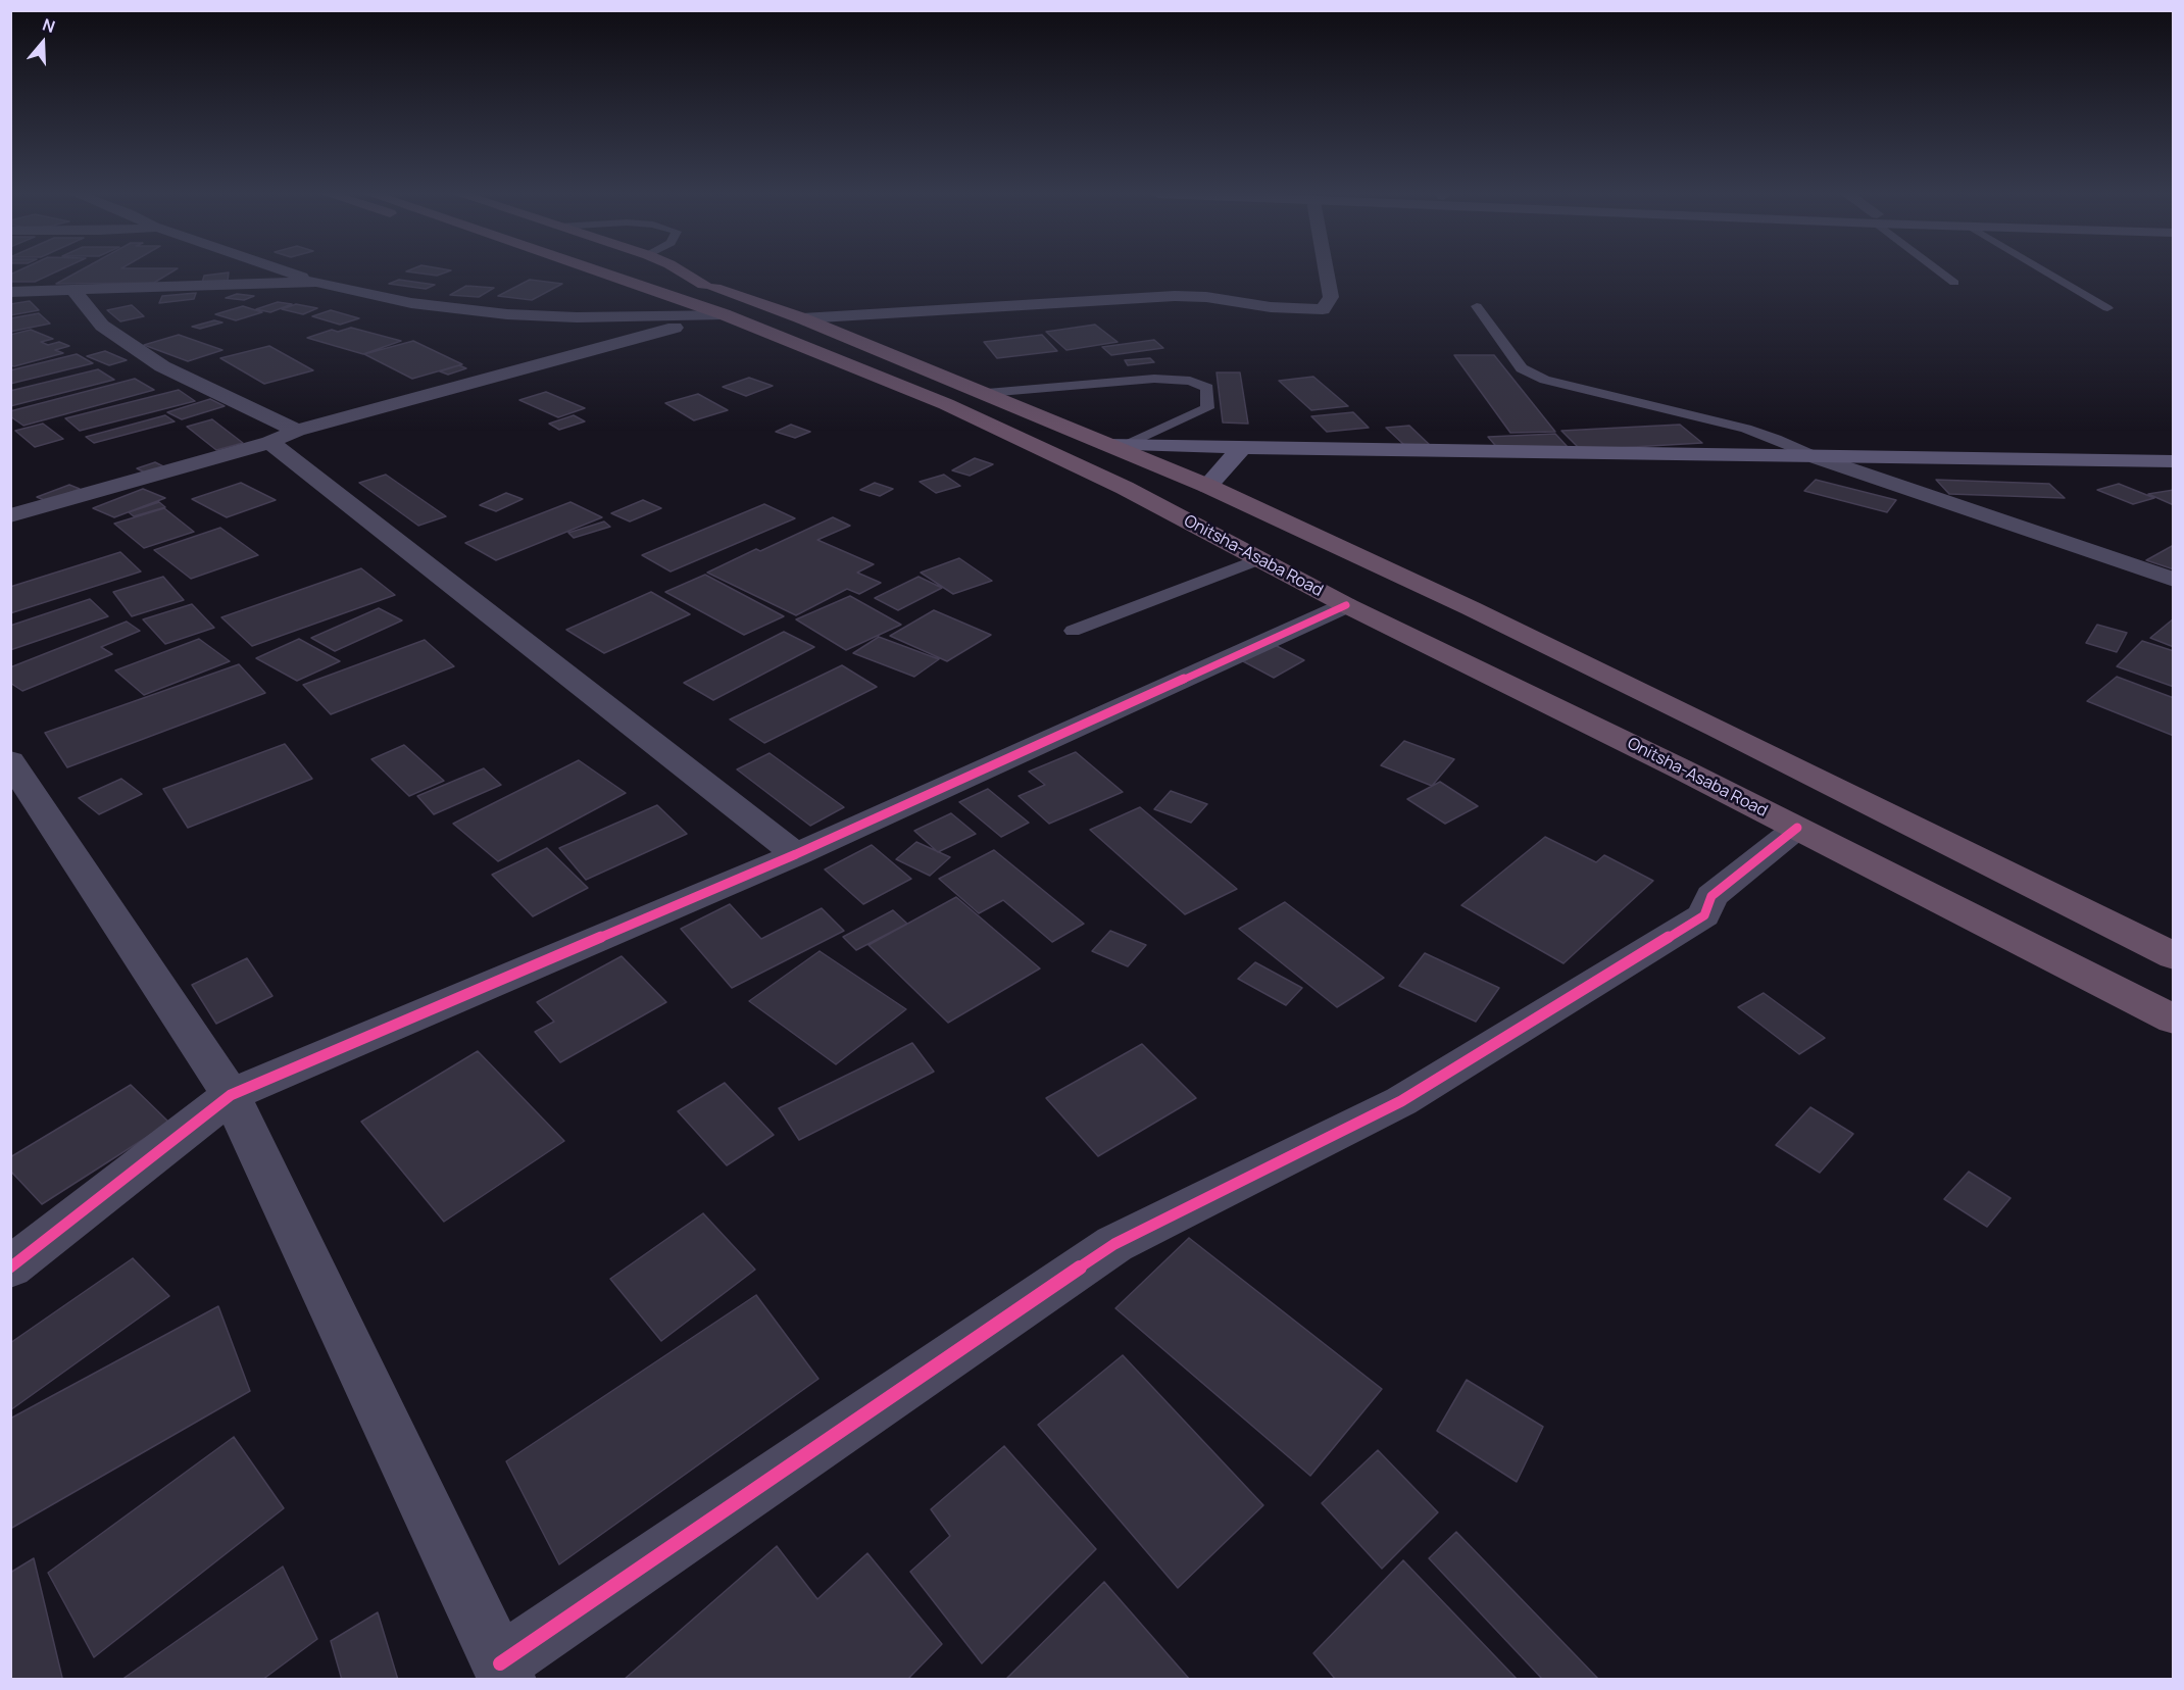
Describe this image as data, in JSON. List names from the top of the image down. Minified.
{"streets":{"highway":["Onitsha-Asaba Road"]},"north":"top"}
